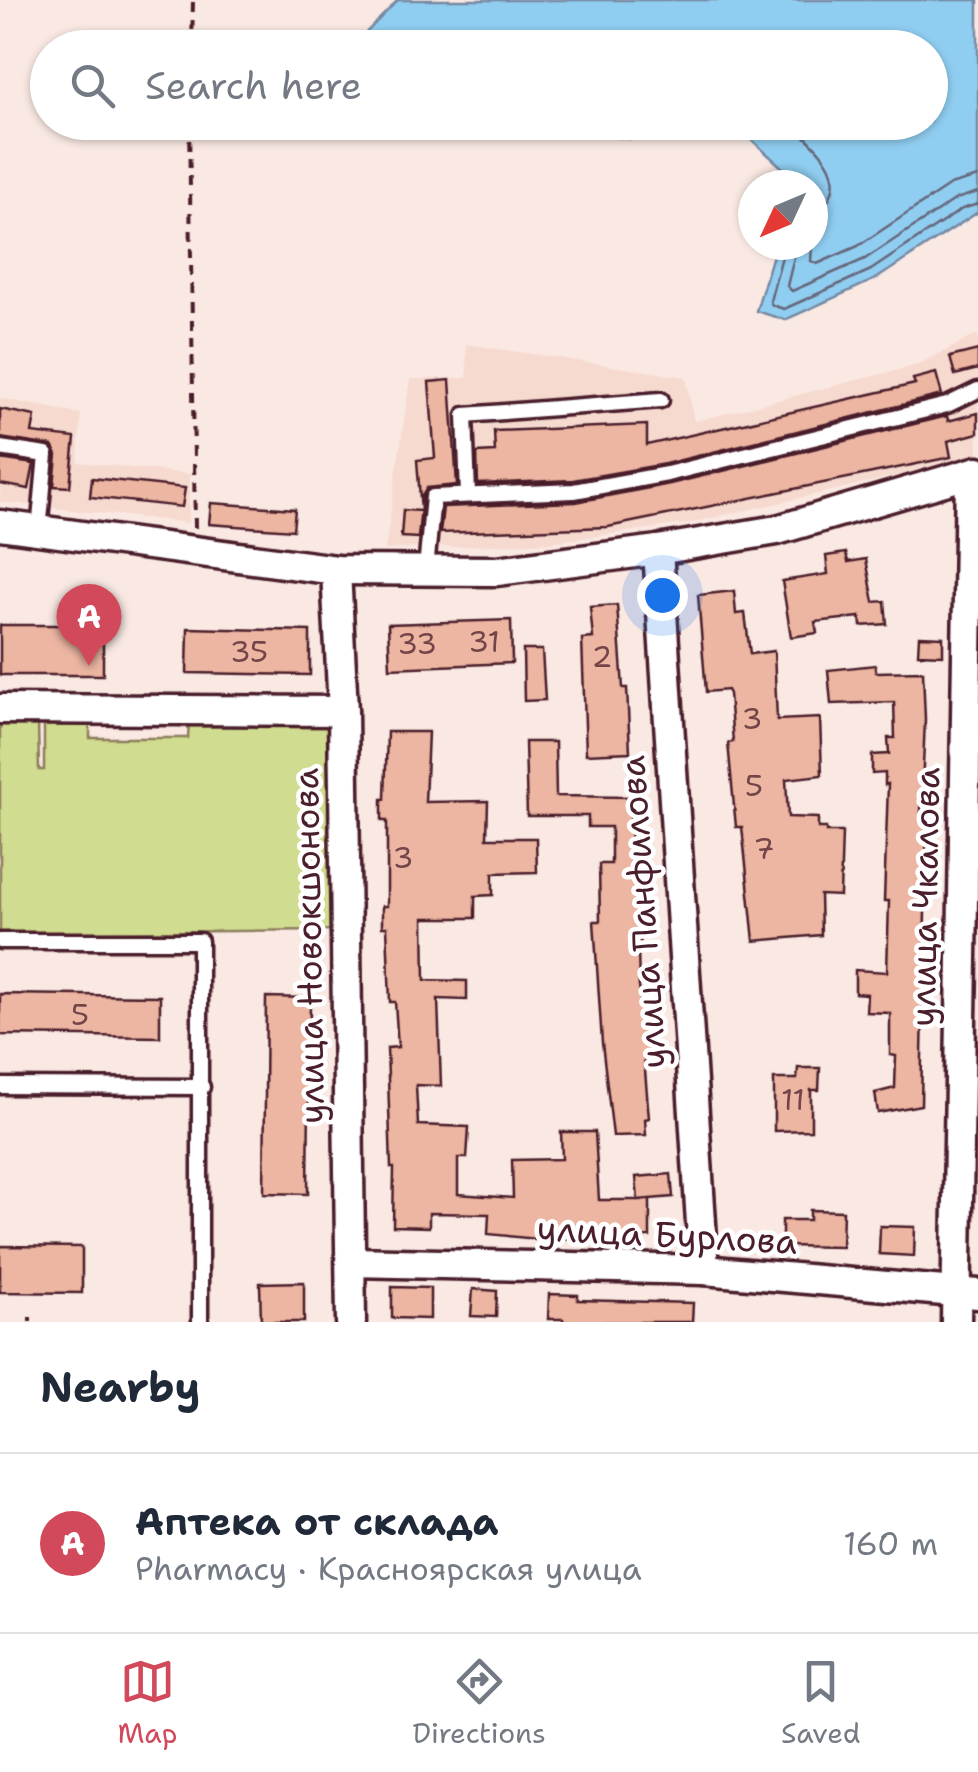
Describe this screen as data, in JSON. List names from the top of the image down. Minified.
{"streets":{"street":["улица Чкалова","улица Панфилова","улица Новокшонова","улица Бурлова"]},"crossings":[["улица Чкалова","улица Бурлова"],["улица Панфилова","улица Бурлова"],["улица Новокшонова","улица Бурлова"]],"house_numbers":["31","33","35","2","3","5","7","3","5","11"],"north":"bottom left","page":{"search":"Search here","pins":"A","heading":"Nearby","list":[{"mark":"A","name":"Аптека от склада","note":"Pharmacy · Красноярская улица","value":"160 m"}],"nav":["Map","Directions","Saved"]}}
